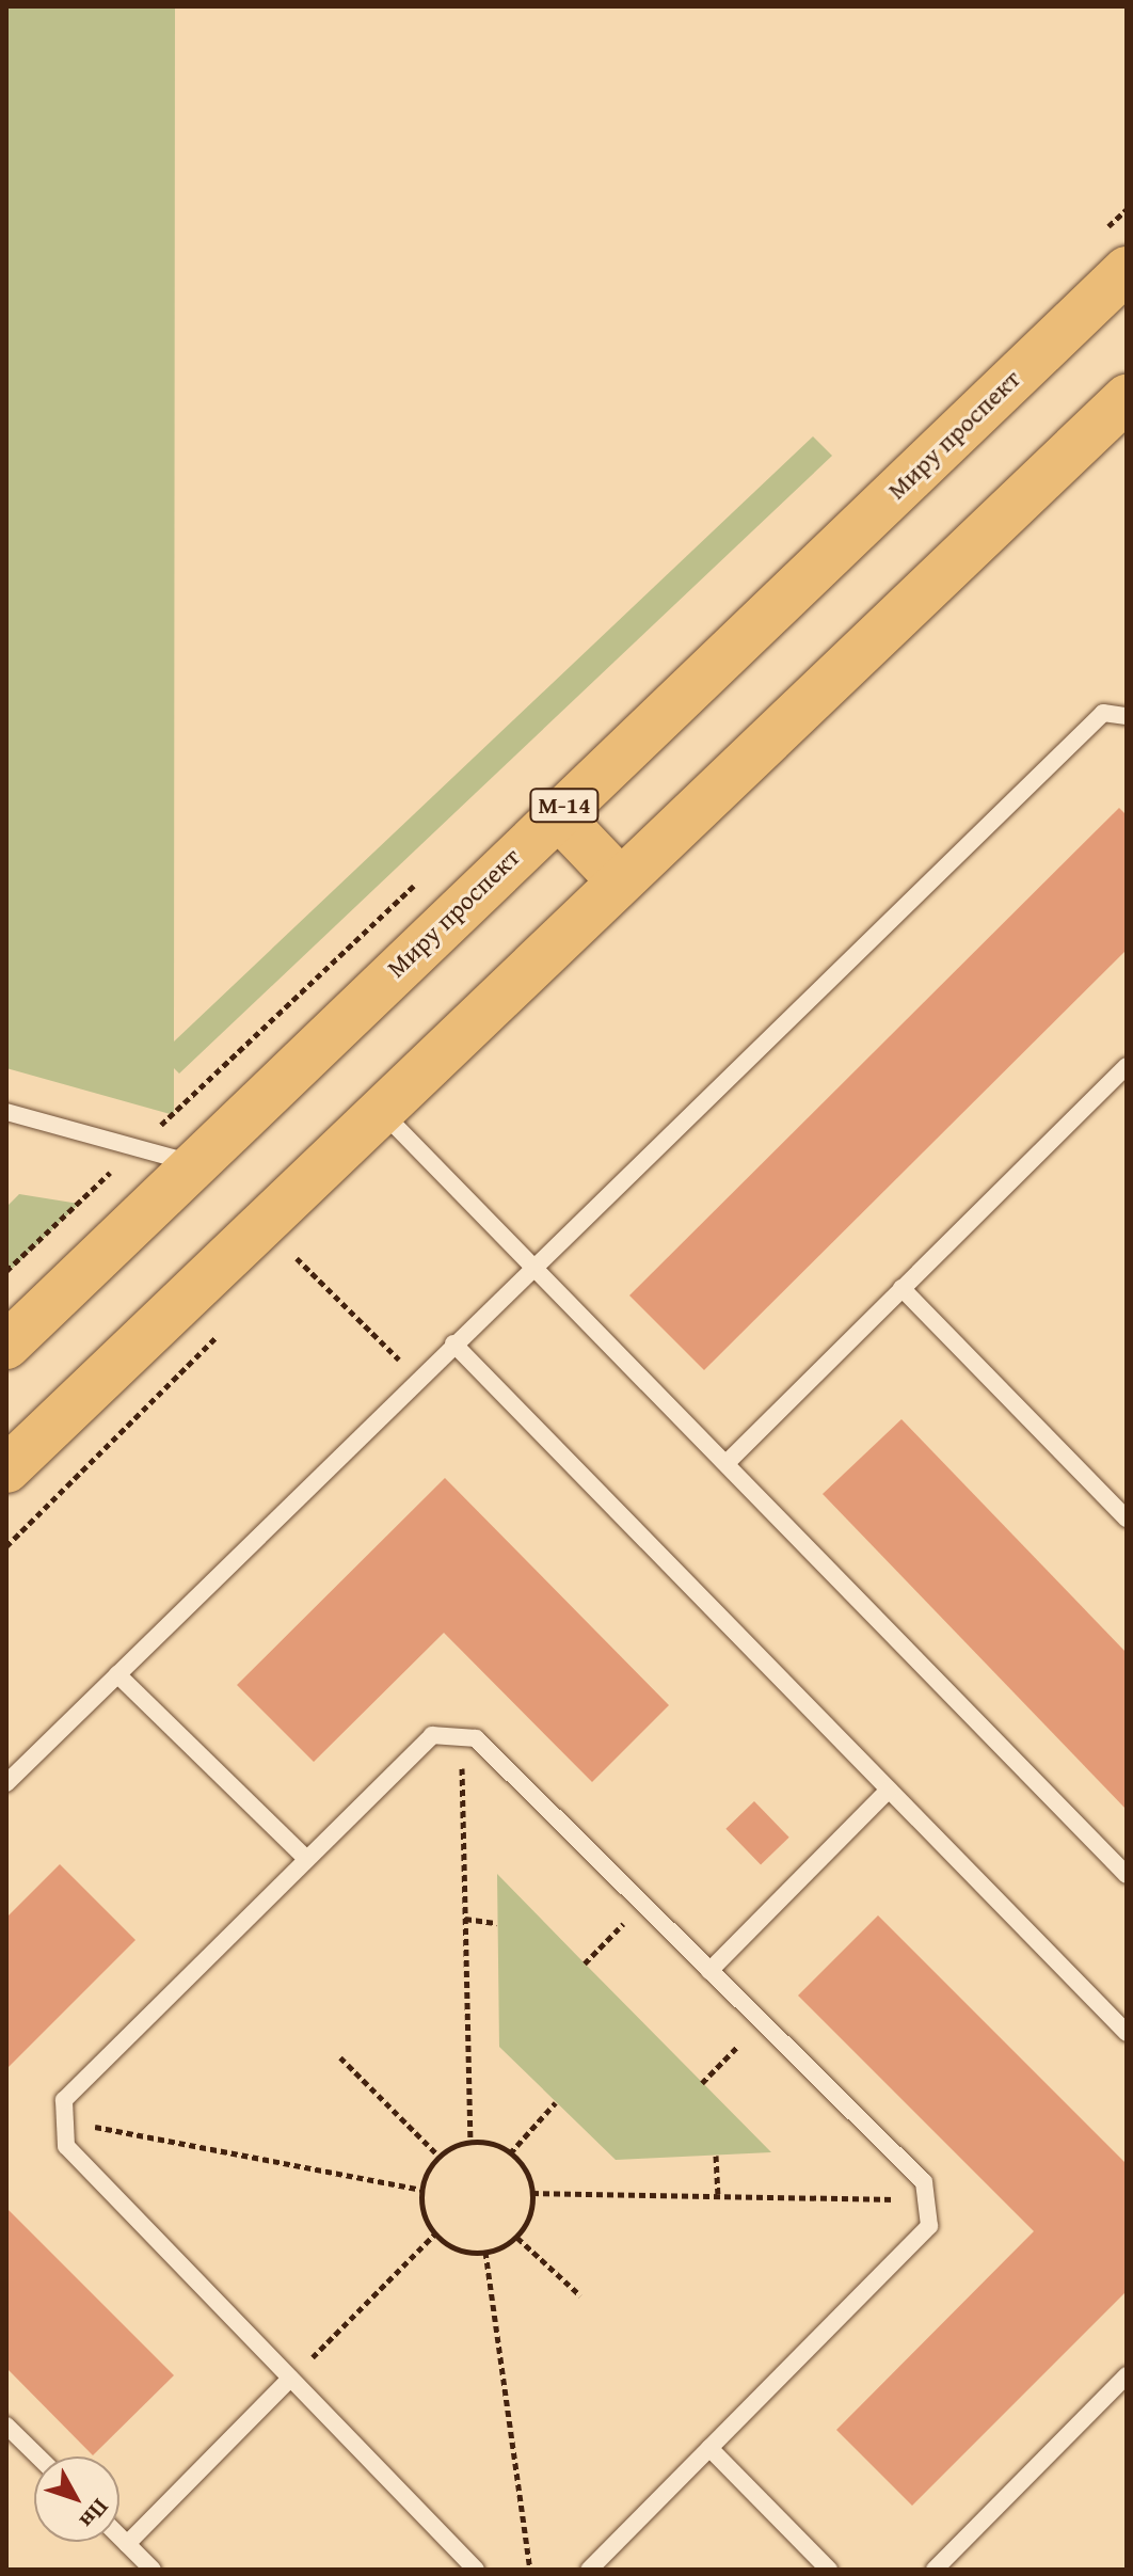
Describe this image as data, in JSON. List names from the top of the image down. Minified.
{"streets":{"highway":["Миру проспект","М-14"]},"north":"bottom right"}
